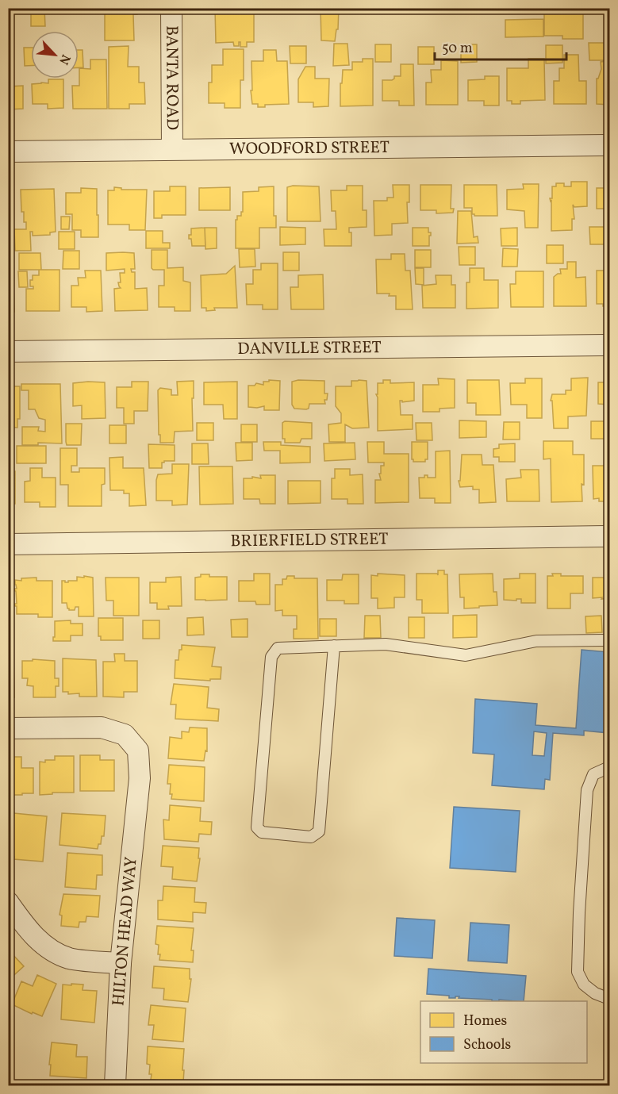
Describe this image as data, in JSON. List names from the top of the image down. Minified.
{"streets":{"street":["BANTA ROAD","WOODFORD STREET","DANVILLE STREET","BRIERFIELD STREET","HILTON HEAD WAY"]},"crossings":[["BANTA ROAD","WOODFORD STREET"]],"legend":["Homes","Schools"],"scale_bar":"50 m","north":"bottom right"}
